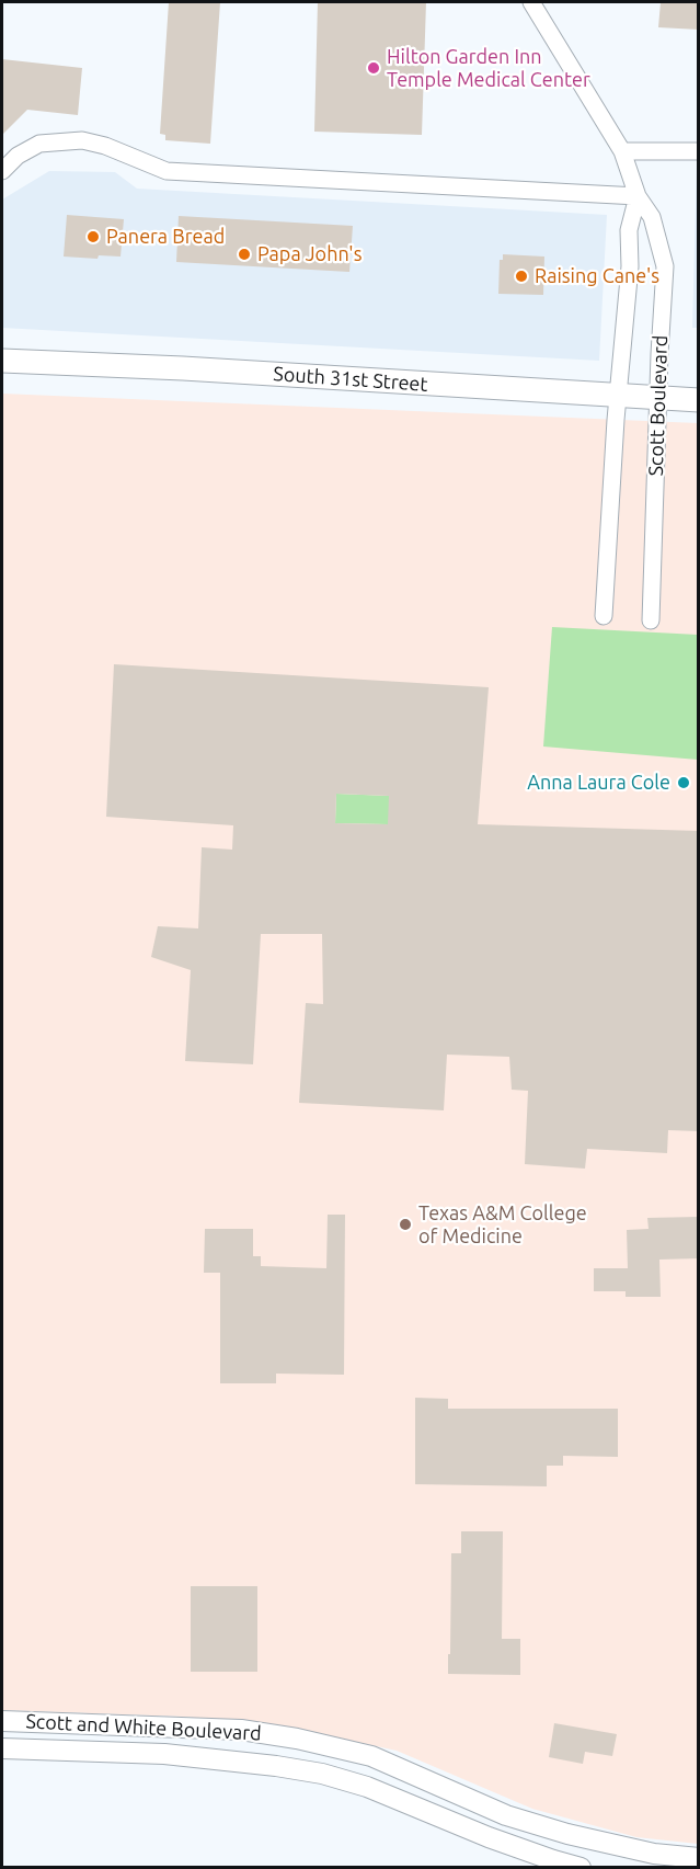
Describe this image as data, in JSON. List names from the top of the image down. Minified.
{"streets":{"main road":["South 31st Street"],"street":["Scott Boulevard","Scott and White Boulevard"]},"crossings":[["South 31st Street","Scott Boulevard"]],"places":["Hilton Garden Inn Temple Medical Center","Panera Bread","Papa John's","Raising Cane's","Anna Laura Cole","Texas A&M College of Medicine"]}
